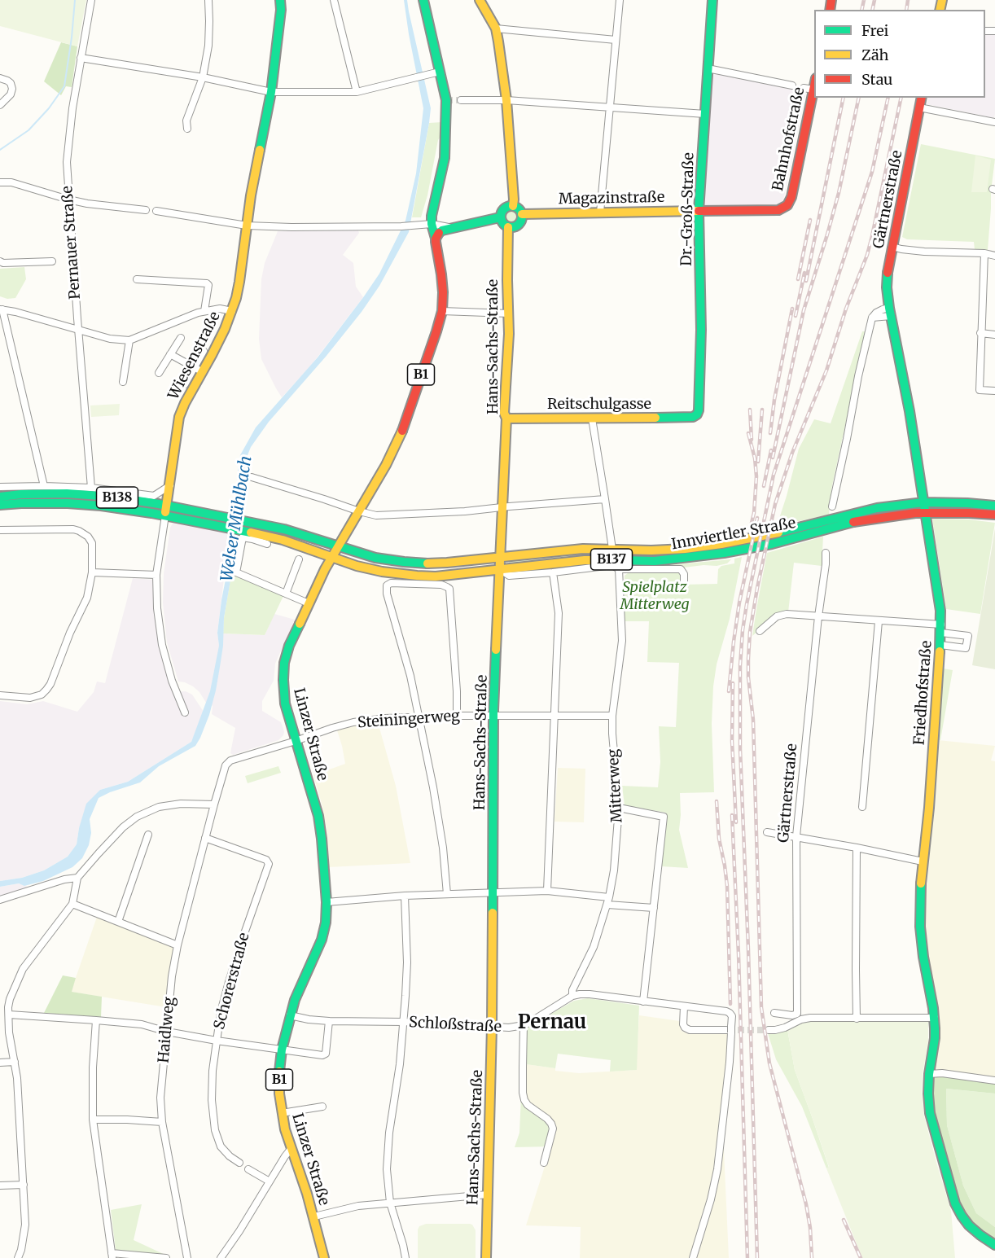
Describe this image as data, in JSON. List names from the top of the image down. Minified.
{"streets":{"main road":["Bahnhofstraße","Magazinstraße","Gärtnerstraße","Dr.-Groß-Straße","Hans-Sachs-Straße","Wiesenstraße","B1","Reitschulgasse","B138","Innviertler Straße","B137","Friedhofstraße","Linzer Straße"],"street":["Pernauer Straße","Steiningerweg","Mitterweg","Schorerstraße","Schloßstraße","Haidlweg"]},"crossings":[["Bahnhofstraße","Magazinstraße"],["Magazinstraße","Dr.-Groß-Straße"],["Magazinstraße","Hans-Sachs-Straße"],["Gärtnerstraße","Friedhofstraße"],["Dr.-Groß-Straße","Reitschulgasse"],["Hans-Sachs-Straße","Reitschulgasse"],["Hans-Sachs-Straße","Innviertler Straße"],["Hans-Sachs-Straße","Steiningerweg"],["Hans-Sachs-Straße","Schloßstraße"],["Wiesenstraße","B138"],["B138","Innviertler Straße"],["B138","Linzer Straße"],["Innviertler Straße","Friedhofstraße"],["Innviertler Straße","Linzer Straße"],["Steiningerweg","Linzer Straße"],["Steiningerweg","Mitterweg"],["Steiningerweg","Haidlweg"],["Linzer Straße","Schloßstraße"],["Mitterweg","Schloßstraße"],["Schorerstraße","Haidlweg"]],"districts":["Pernau"],"water":["Welser Mühlbach"],"parks":["Spielplatz Mitterweg"],"legend":["Frei","Zäh","Stau"]}
